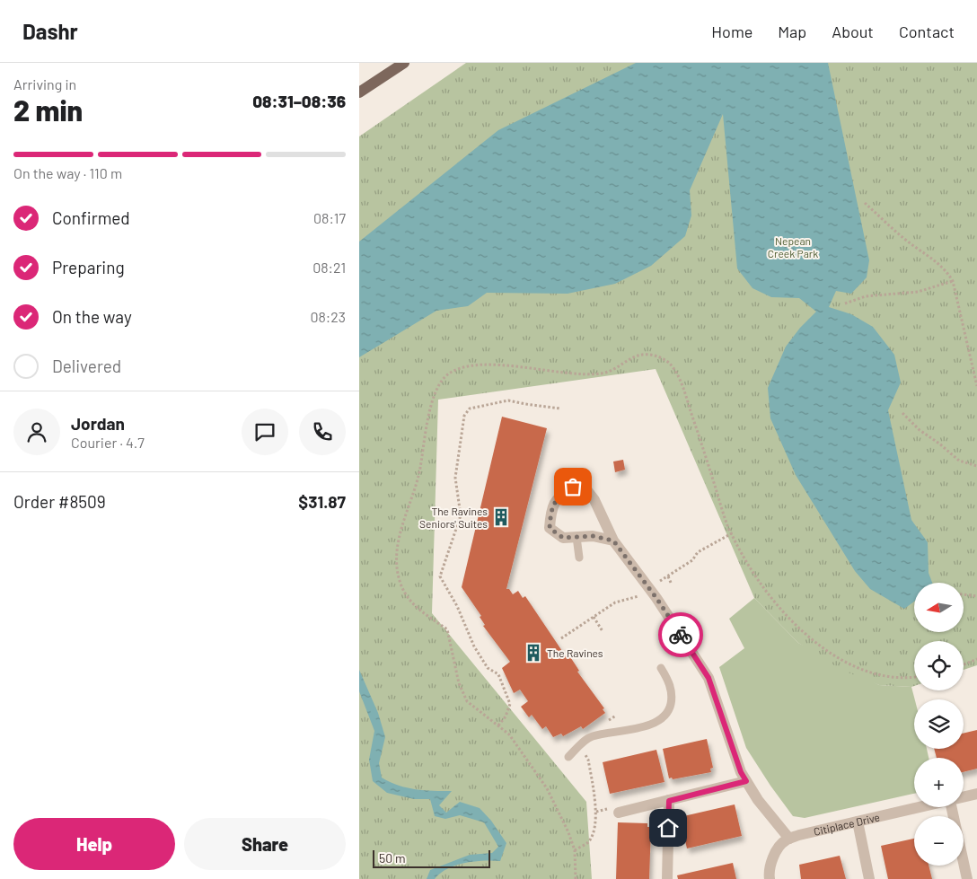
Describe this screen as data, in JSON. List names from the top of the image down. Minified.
{"streets":{"street":["Citiplace Drive"]},"parks":["Nepean Creek Park"],"places":{"building":["The Ravines Seniors' Suites","The Ravines"]},"scale_bar":"50 m","north":"left","page":{"header":"Dashr","nav":["Home","Map","About","Contact"],"heading":["2 min","Arriving in","08:31–08:36"],"panel":["Jordan","Courier · 4.7","Order #8509","$31.87"],"bar":"On the way · 110 m","list":[["Confirmed","08:17"],["Preparing","08:21"],["On the way","08:23"],"Delivered"],"map_buttons":["+","−"],"buttons":["Help","Share"],"scale":"50 m"}}
